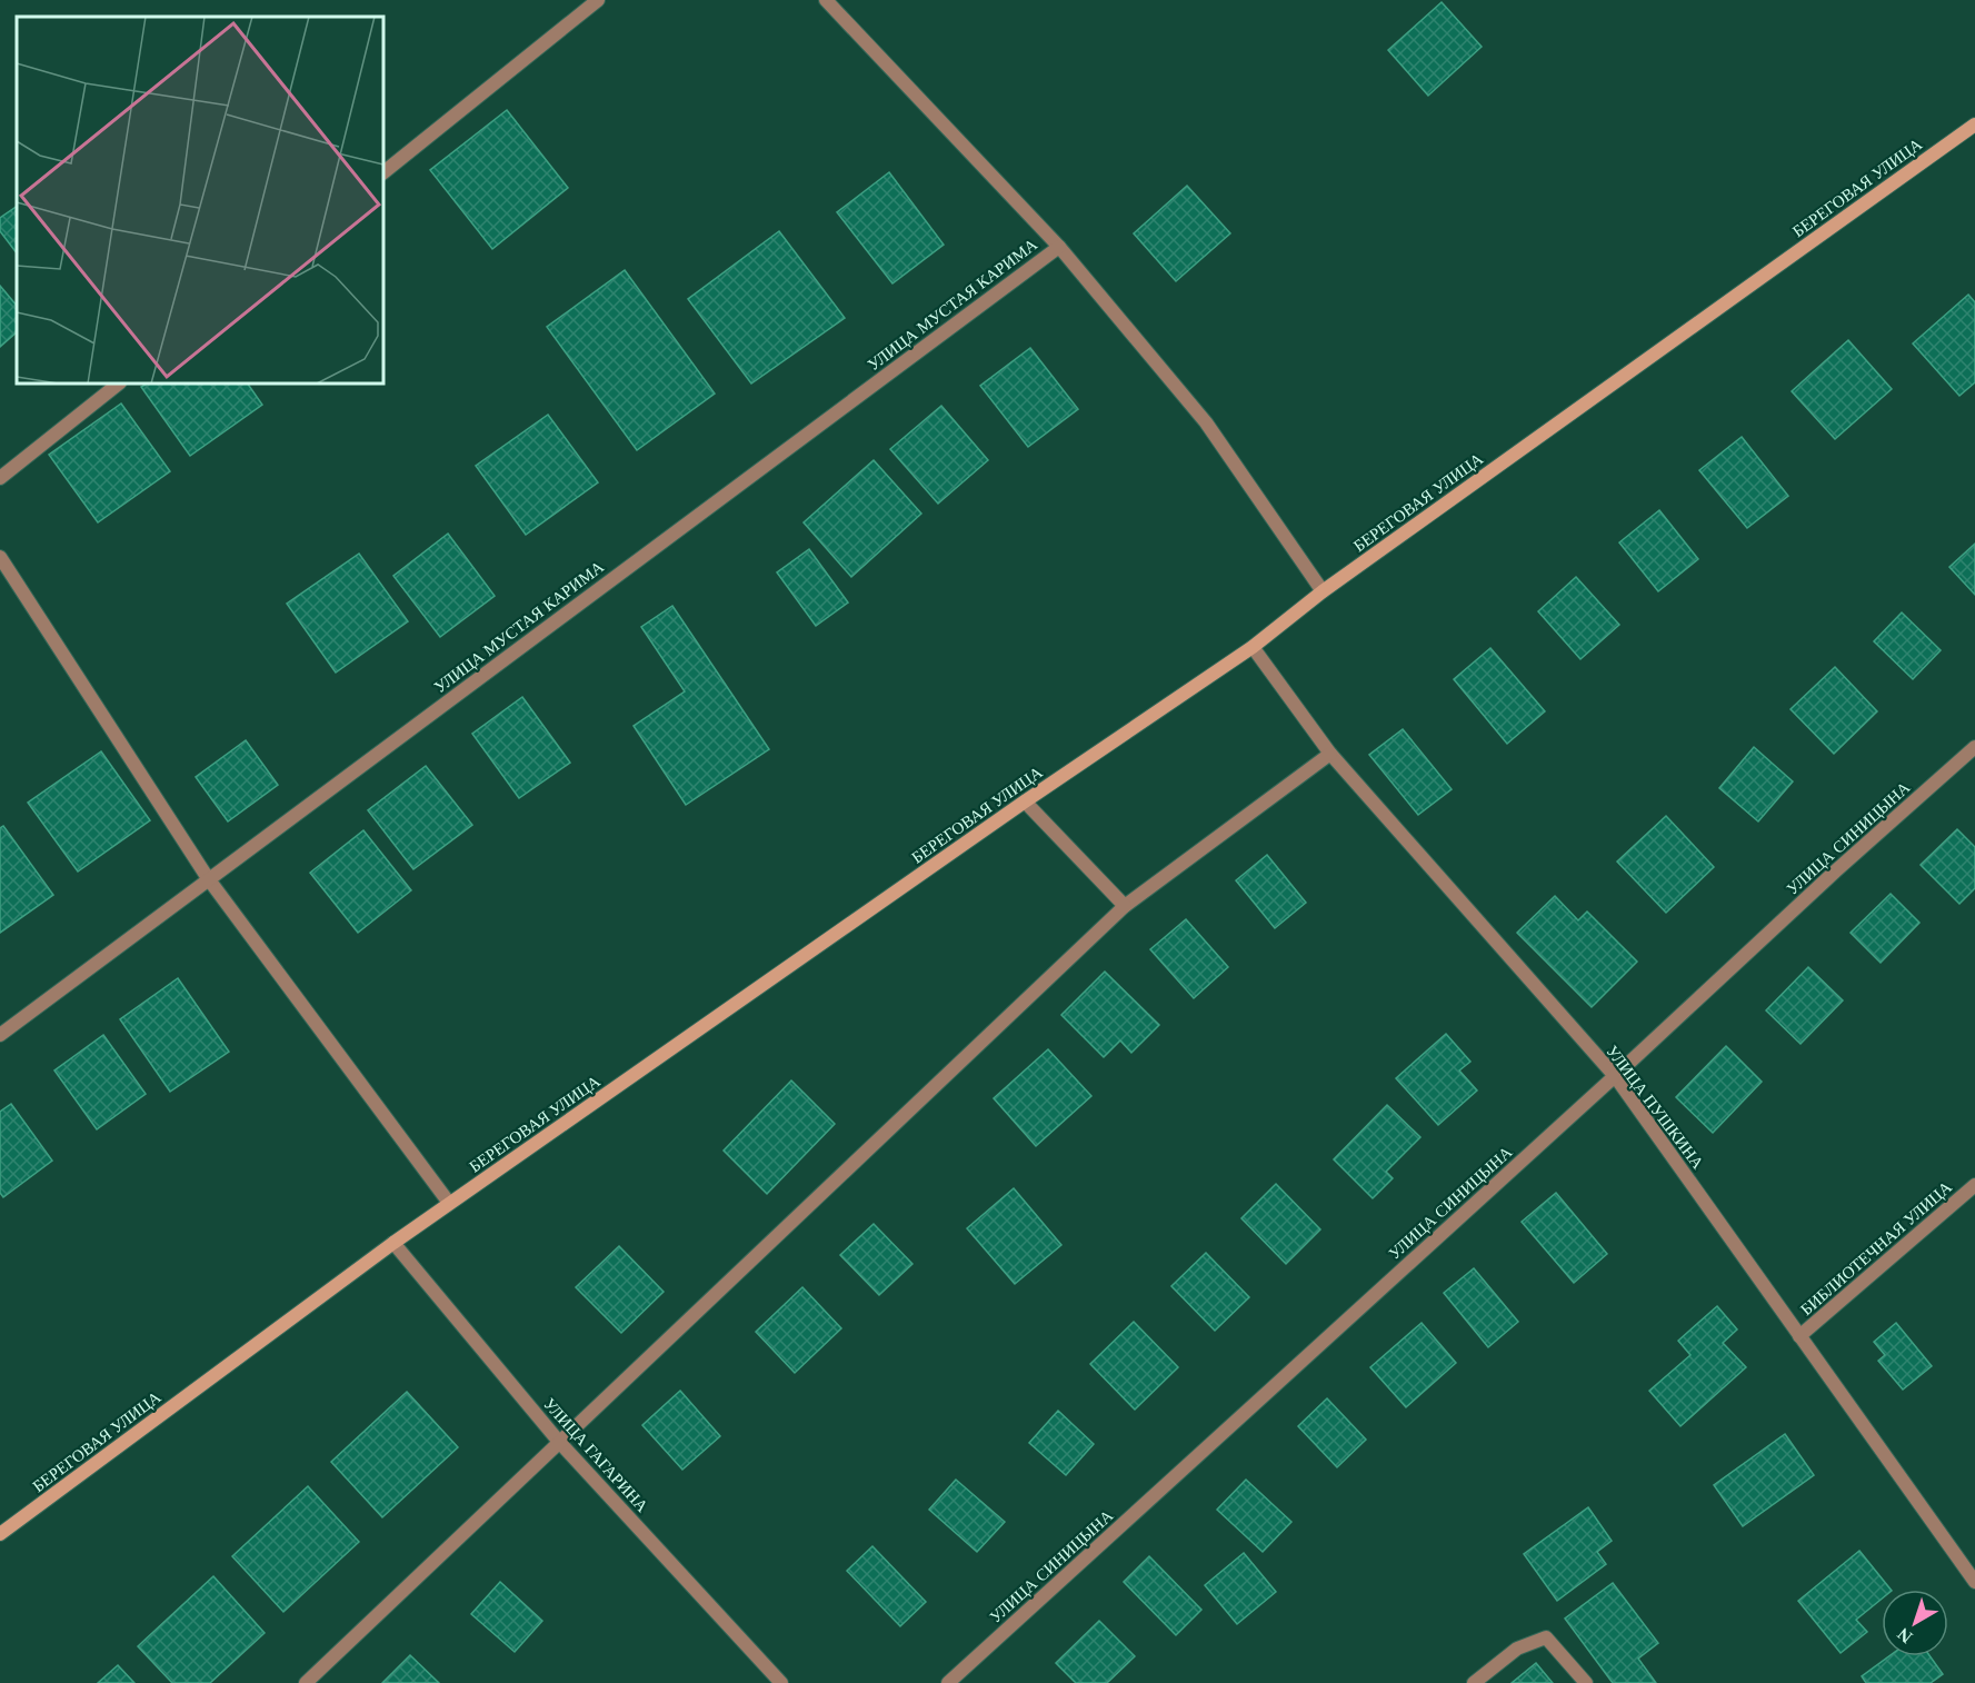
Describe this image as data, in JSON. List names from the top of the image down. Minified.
{"streets":{"main road":["БЕРЕГОВАЯ УЛИЦА"],"street":["УЛИЦА МУСТАЯ КАРИМА","УЛИЦА СИНИЦЫНА","УЛИЦА ПУШКИНА","БИБЛИОТЕЧНАЯ УЛИЦА","УЛИЦА ГАГАРИНА"]},"crossings":[["БЕРЕГОВАЯ УЛИЦА","УЛИЦА ПУШКИНА"],["БЕРЕГОВАЯ УЛИЦА","УЛИЦА ГАГАРИНА"],["УЛИЦА СИНИЦЫНА","УЛИЦА ПУШКИНА"],["УЛИЦА ПУШКИНА","БИБЛИОТЕЧНАЯ УЛИЦА"]],"north":"bottom left"}
